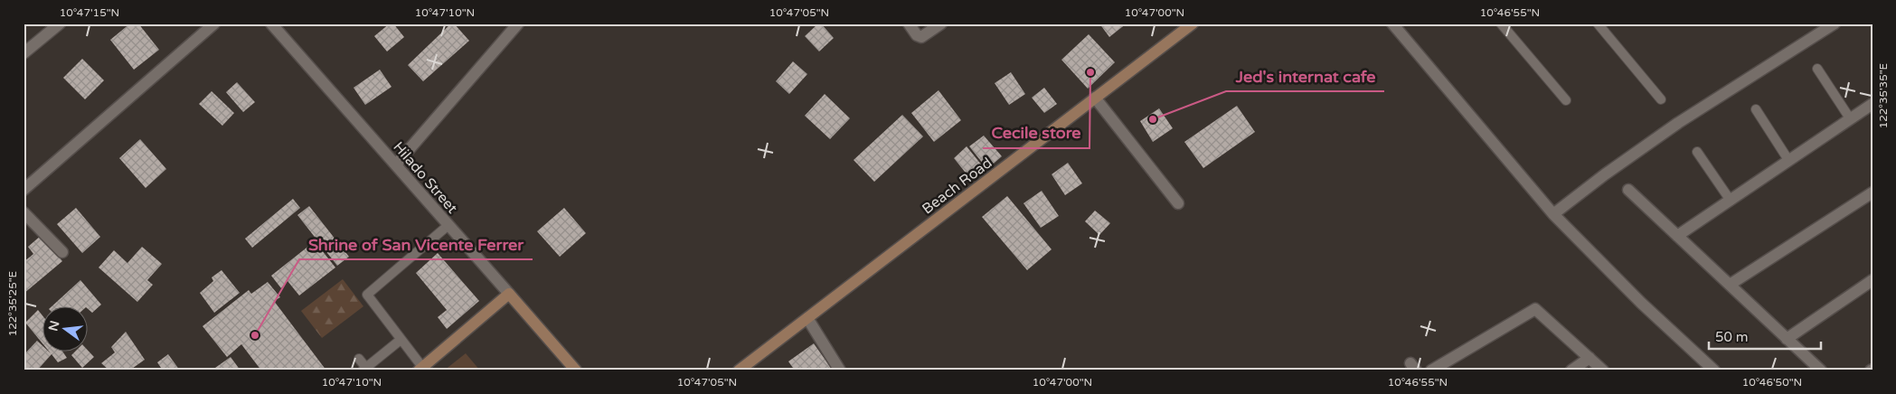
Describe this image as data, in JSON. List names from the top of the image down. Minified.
{"streets":{"main road":["Hilado Street","Beach Road"]},"places":["Cecile store","Jed's internat cafe","Shrine of San Vicente Ferrer"],"scale_bar":"50 m","north":"left","coordinates":["10°47'15\"N","10°47'10\"N","10°47'05\"N","10°47'00\"N","10°46'55\"N","122°35'35\"E","122°35'25\"E","10°46'50\"N"]}
